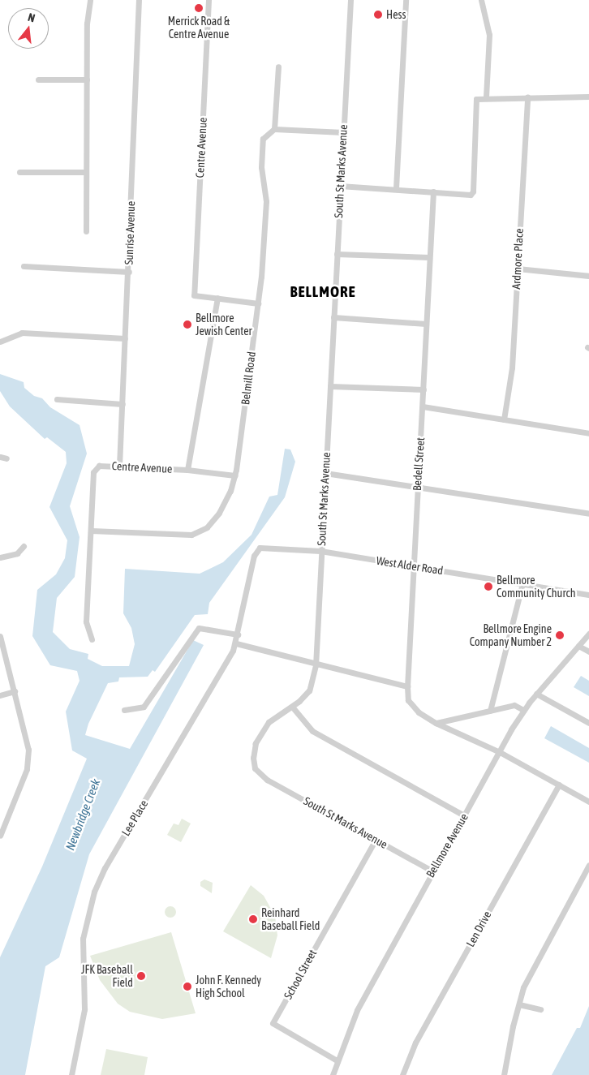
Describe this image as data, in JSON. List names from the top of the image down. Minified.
{"streets":{"street":["Centre Avenue","South St Marks Avenue","Sunrise Avenue","Ardmore Place","Belmill Road","Bedell Street","West Alder Road","Lee Place","Bellmore Avenue","Len Drive","School Street"]},"crossings":[["Centre Avenue","Sunrise Avenue"],["Centre Avenue","Belmill Road"],["South St Marks Avenue","West Alder Road"],["South St Marks Avenue","Bellmore Avenue"],["South St Marks Avenue","School Street"],["Bedell Street","West Alder Road"],["Bedell Street","Bellmore Avenue"],["Bedell Street","Len Drive"],["West Alder Road","Lee Place"],["Bellmore Avenue","School Street"]],"districts":["BELLMORE"],"water":["Newbridge Creek"],"places":["Merrick Road & Centre Avenue","Hess","Bellmore Jewish Center","Bellmore Community Church","Bellmore Engine Company Number 2","Reinhard Baseball Field","JFK Baseball Field","John F. Kennedy High School"],"north":"top"}
